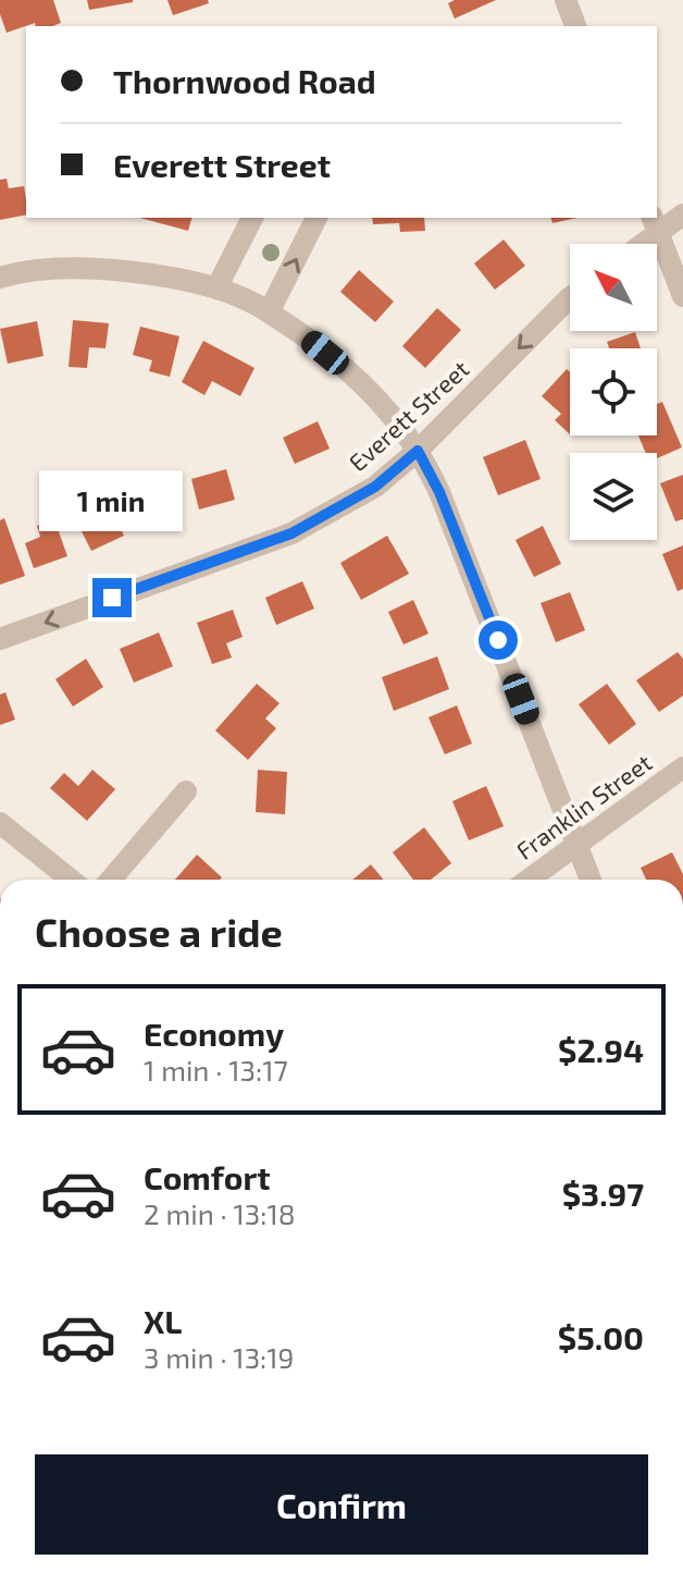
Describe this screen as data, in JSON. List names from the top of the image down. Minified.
{"streets":{"street":["Everett Street","Franklin Street"]},"one_way":["Everett Street"],"north":"top left","page":{"banner":["Thornwood Road","Everett Street"],"bubble":"1 min","heading":"Choose a ride","list":[{"name":"Economy","note":"1 min · 13:17","value":"$2.94"},{"name":"Comfort","note":"2 min · 13:18","value":"$3.97"},{"name":"XL","note":"3 min · 13:19","value":"$5.00"}],"buttons":"Confirm"}}
